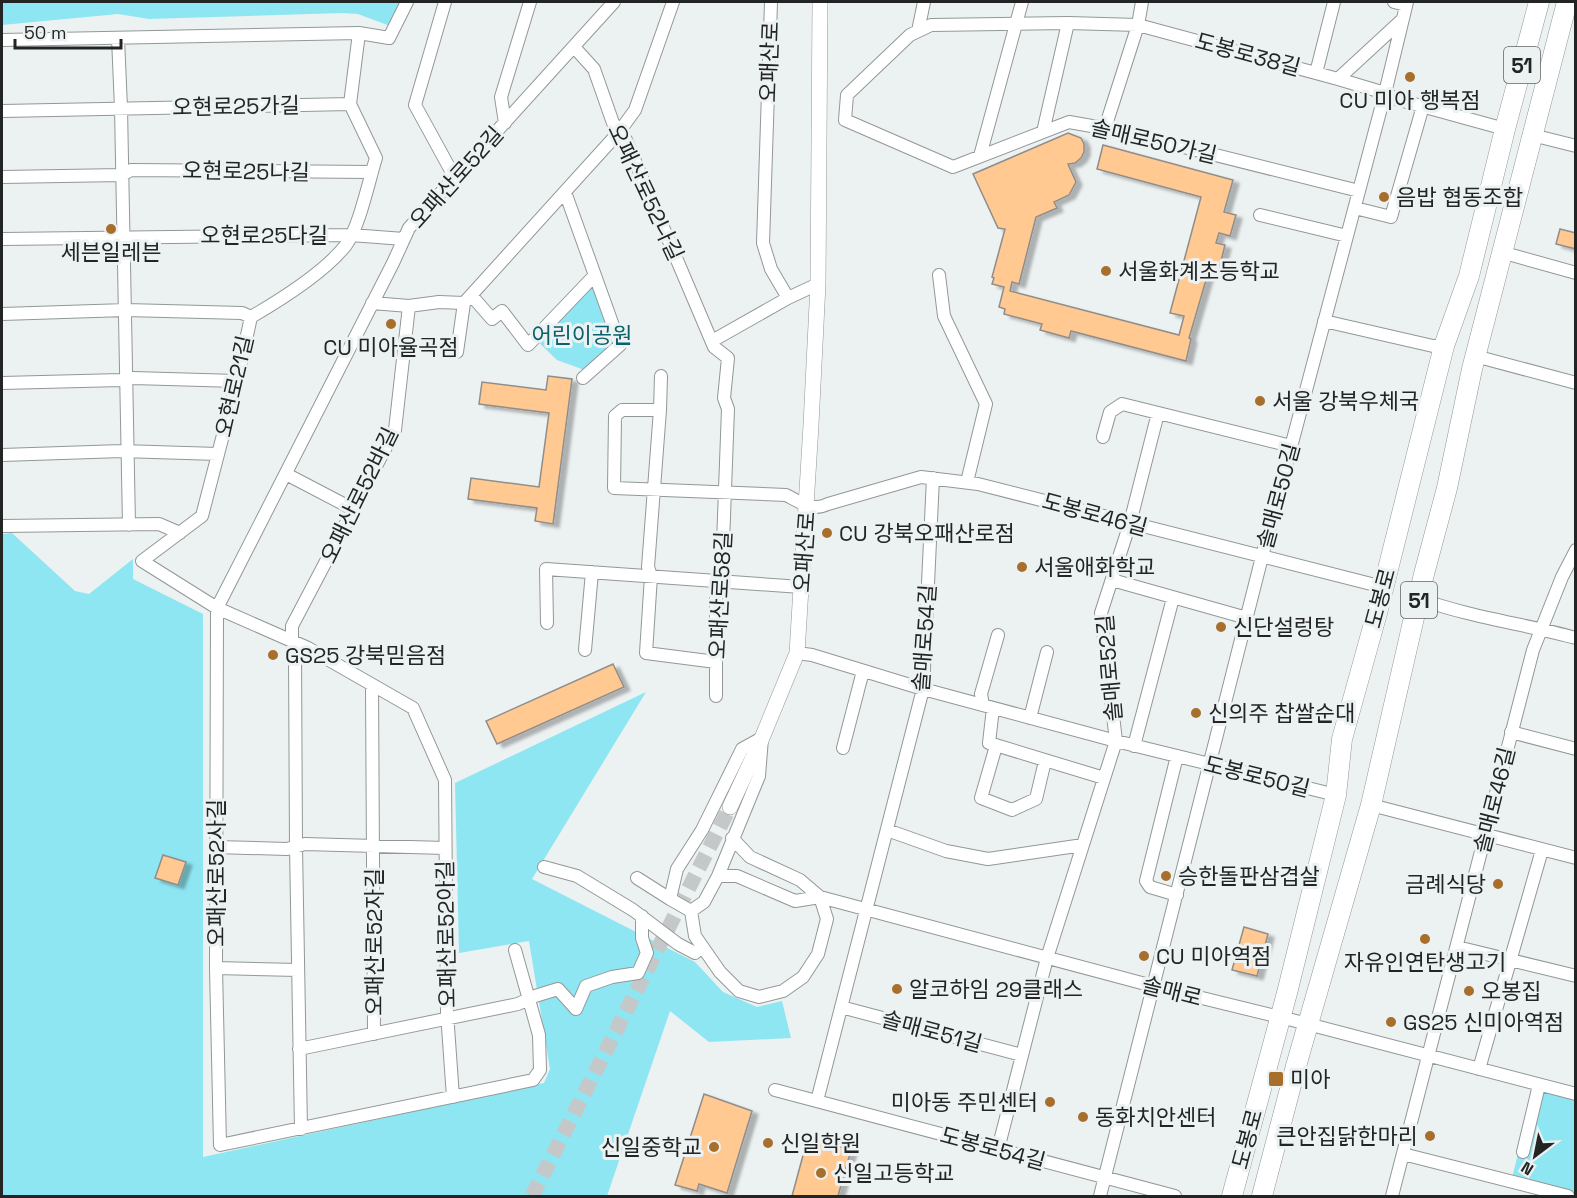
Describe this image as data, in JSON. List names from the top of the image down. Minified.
{"streets":{"main road":["51","도봉로"],"street":["도봉로38길","오패산로","오현로25가길","솔매로50가길","오현로25나길","오패산로52길","오패산로52나길","오현로25다길","오현로21길","오패산로52바길","솔매로50길","도봉로46길","오패산로58길","솔매로54길","솔매로52길","도봉로50길","솔매로46길","오패산로52사길","오패산로52아길","오패산로52자길","솔매로","솔매로51길","도봉로54길"]},"crossings":[["도봉로38길","솔매로50가길"],["도봉로38길","솔매로50길"],["도봉로38길","도봉로"],["오패산로","도봉로46길"],["오패산로","도봉로50길"],["오현로25가길","오현로21길"],["솔매로50가길","솔매로50길"],["오현로25나길","오현로21길"],["오패산로52길","오패산로52나길"],["오패산로52길","오현로25다길"],["오패산로52길","오현로21길"],["오패산로52길","오패산로52사길"],["오패산로52나길","오패산로58길"],["오현로25다길","오현로21길"],["오현로21길","오패산로52사길"],["오패산로52바길","오패산로52아길"],["솔매로50길","도봉로46길"],["솔매로50길","도봉로50길"],["솔매로50길","솔매로"],["솔매로50길","도봉로54길"],["도봉로46길","도봉로"],["도봉로46길","솔매로54길"],["도봉로46길","솔매로52길"],["도봉로","도봉로50길"],["도봉로","솔매로"],["솔매로54길","도봉로50길"],["솔매로54길","솔매로"],["솔매로52길","도봉로50길"],["솔매로52길","솔매로"],["솔매로46길","솔매로"],["오패산로52사길","오패산로52아길"],["오패산로52아길","오패산로52자길"]],"parks":["어린이공원"],"places":{"other":["CU 미아 행복점","음밥 협동조합","세븐일레븐","서울화계초등학교","CU 미아율곡점","서울 강북우체국","CU 강북오패산로점","서울애화학교","신단설렁탕","GS25 강북믿음점","신의주 찹쌀순대","승한돌판삼겹살","금례식당","자유인연탄생고기","CU 미아역점","알코하임 29클래스","오봉집","GS25 신미아역점","미아동 주민센터","동화치안센터","큰안집닭한마리","신일학원","신일중학교","신일고등학교"],"transit":["미아"]},"scale_bar":"50 m","north":"bottom left"}
